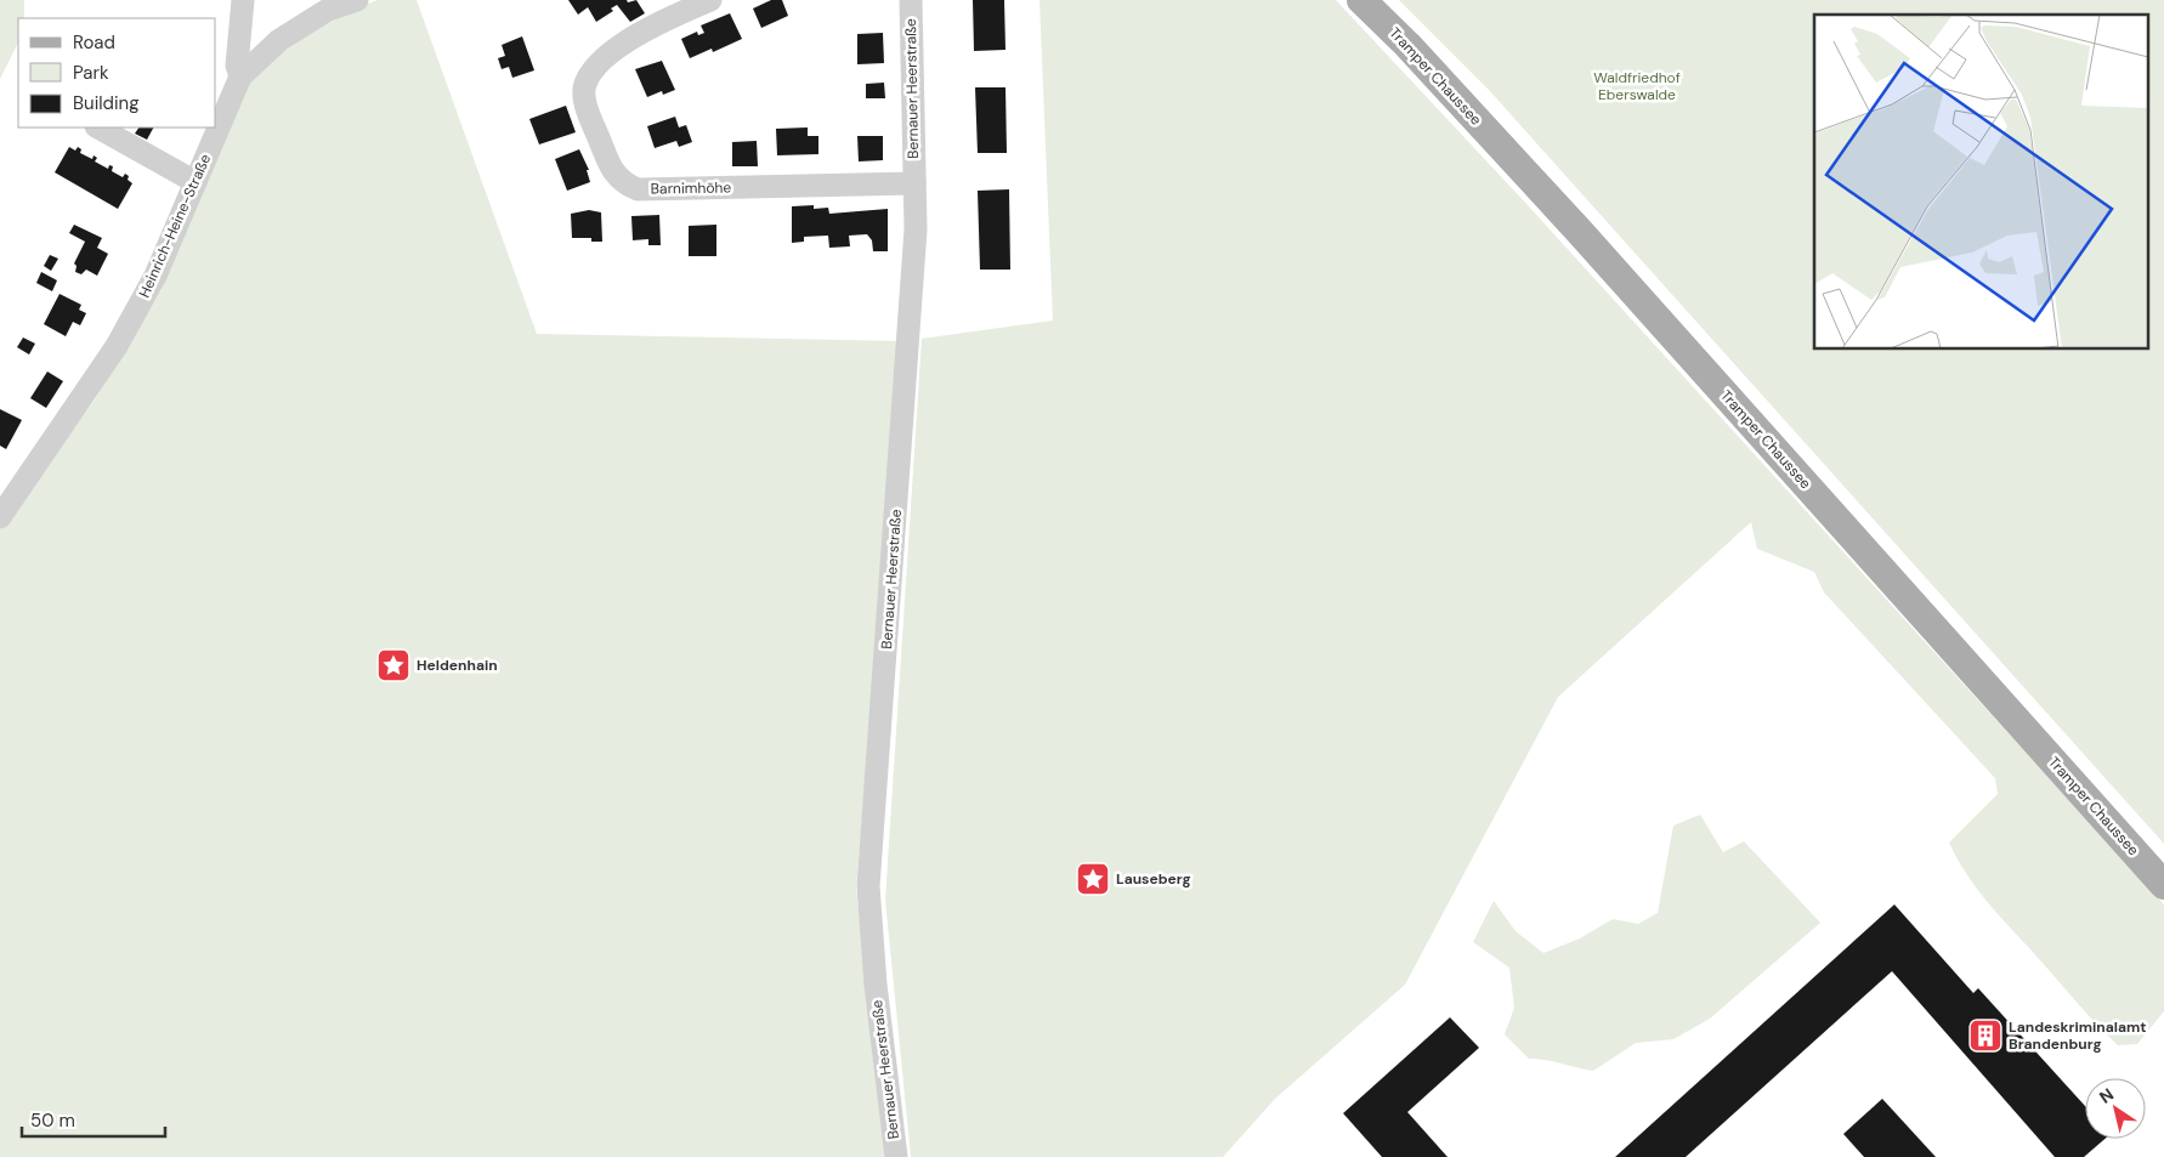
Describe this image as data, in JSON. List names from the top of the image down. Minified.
{"streets":{"main road":["Tramper Chaussee"],"street":["Bernauer Heerstraße","Barnimhöhe","Heinrich-Heine-Straße"]},"crossings":[["Bernauer Heerstraße","Barnimhöhe"]],"parks":["Waldfriedhof Eberswalde"],"places":{"place":["Heldenhain","Lauseberg"],"building":["Landeskriminalamt Brandenburg"]},"legend":["Road","Park","Building"],"scale_bar":"50 m","north":"top left"}
